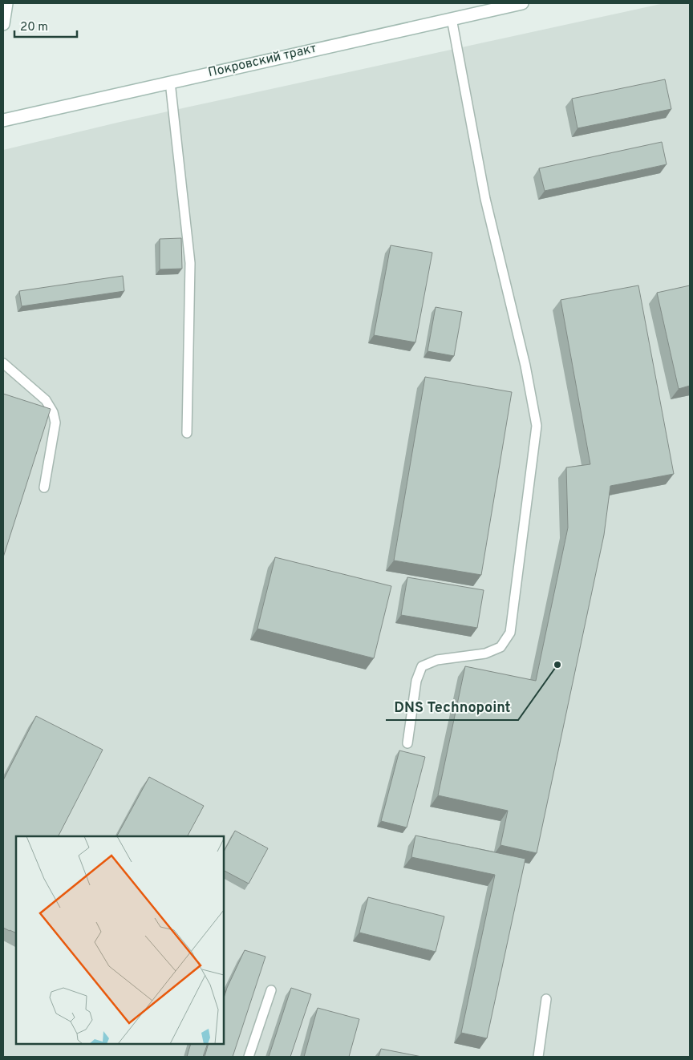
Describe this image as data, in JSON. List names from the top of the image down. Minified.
{"streets":{"main road":["Покровский тракт"]},"places":["DNS Technopoint"],"scale_bar":"20 m"}
